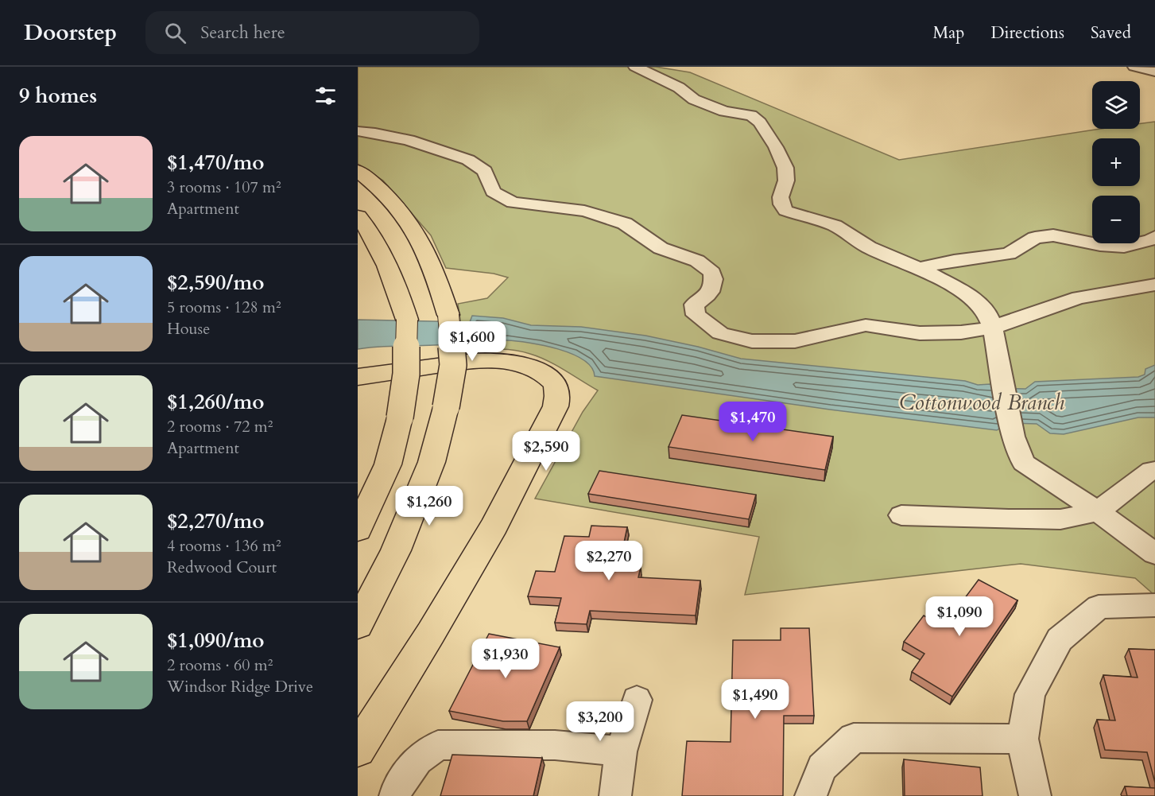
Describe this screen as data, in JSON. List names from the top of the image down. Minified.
{"water":["Cottonwood Branch"],"page":{"header":"Doorstep","search":"Search here","nav":["Map","Directions","Saved"],"heading":"9 homes","map_buttons":["+","−"],"list":[{"name":"$1,470/mo","note":"3 rooms · 107 m² · Apartment"},{"name":"$2,590/mo","note":"5 rooms · 128 m² · House"},{"name":"$1,260/mo","note":"2 rooms · 72 m² · Apartment"},{"name":"$2,270/mo","note":"4 rooms · 136 m² · Redwood Court"},{"name":"$1,090/mo","note":"2 rooms · 60 m² · Windsor Ridge Drive"}],"price":["$1,600","$1,470","$2,590","$1,260","$2,270","$1,090","$1,930","$1,490","$3,200"]}}
